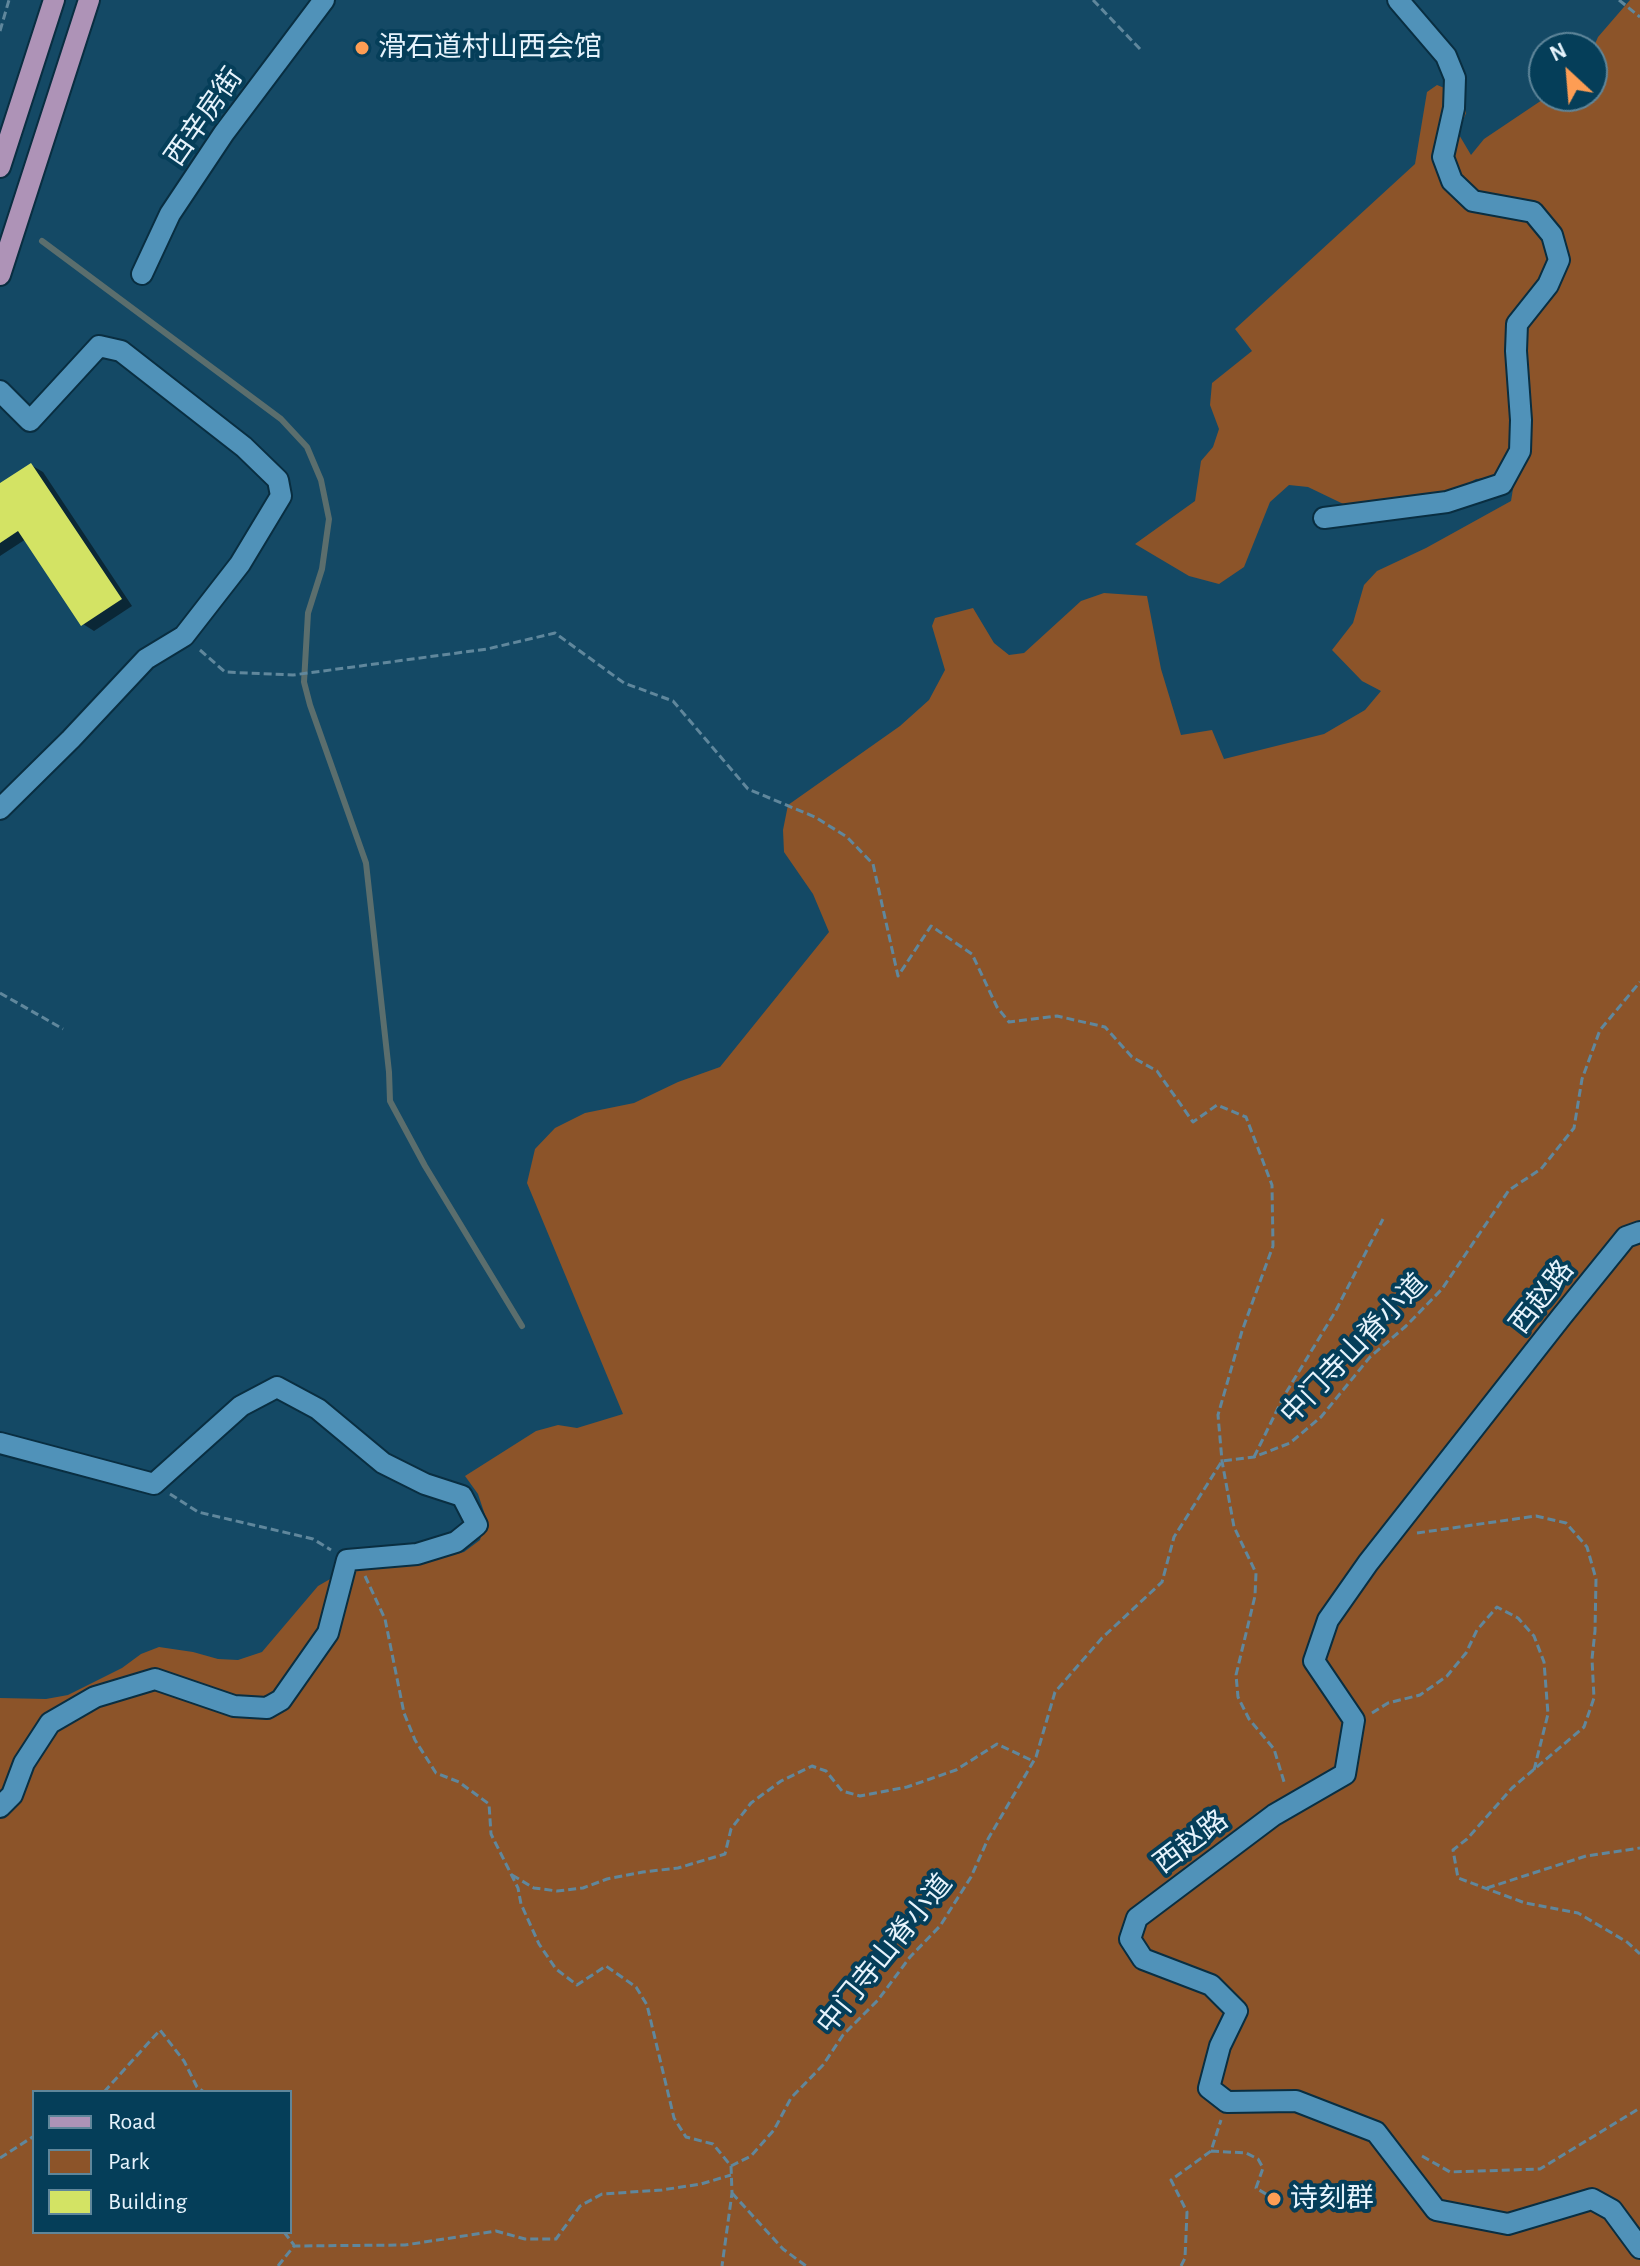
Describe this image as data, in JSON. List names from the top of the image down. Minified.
{"streets":{"street":["西辛房街","西赵路"],"path":["中门寺山脊小道"]},"places":["滑石道村山西会馆","诗刻群"],"legend":["Road","Park","Building"],"north":"top left"}
